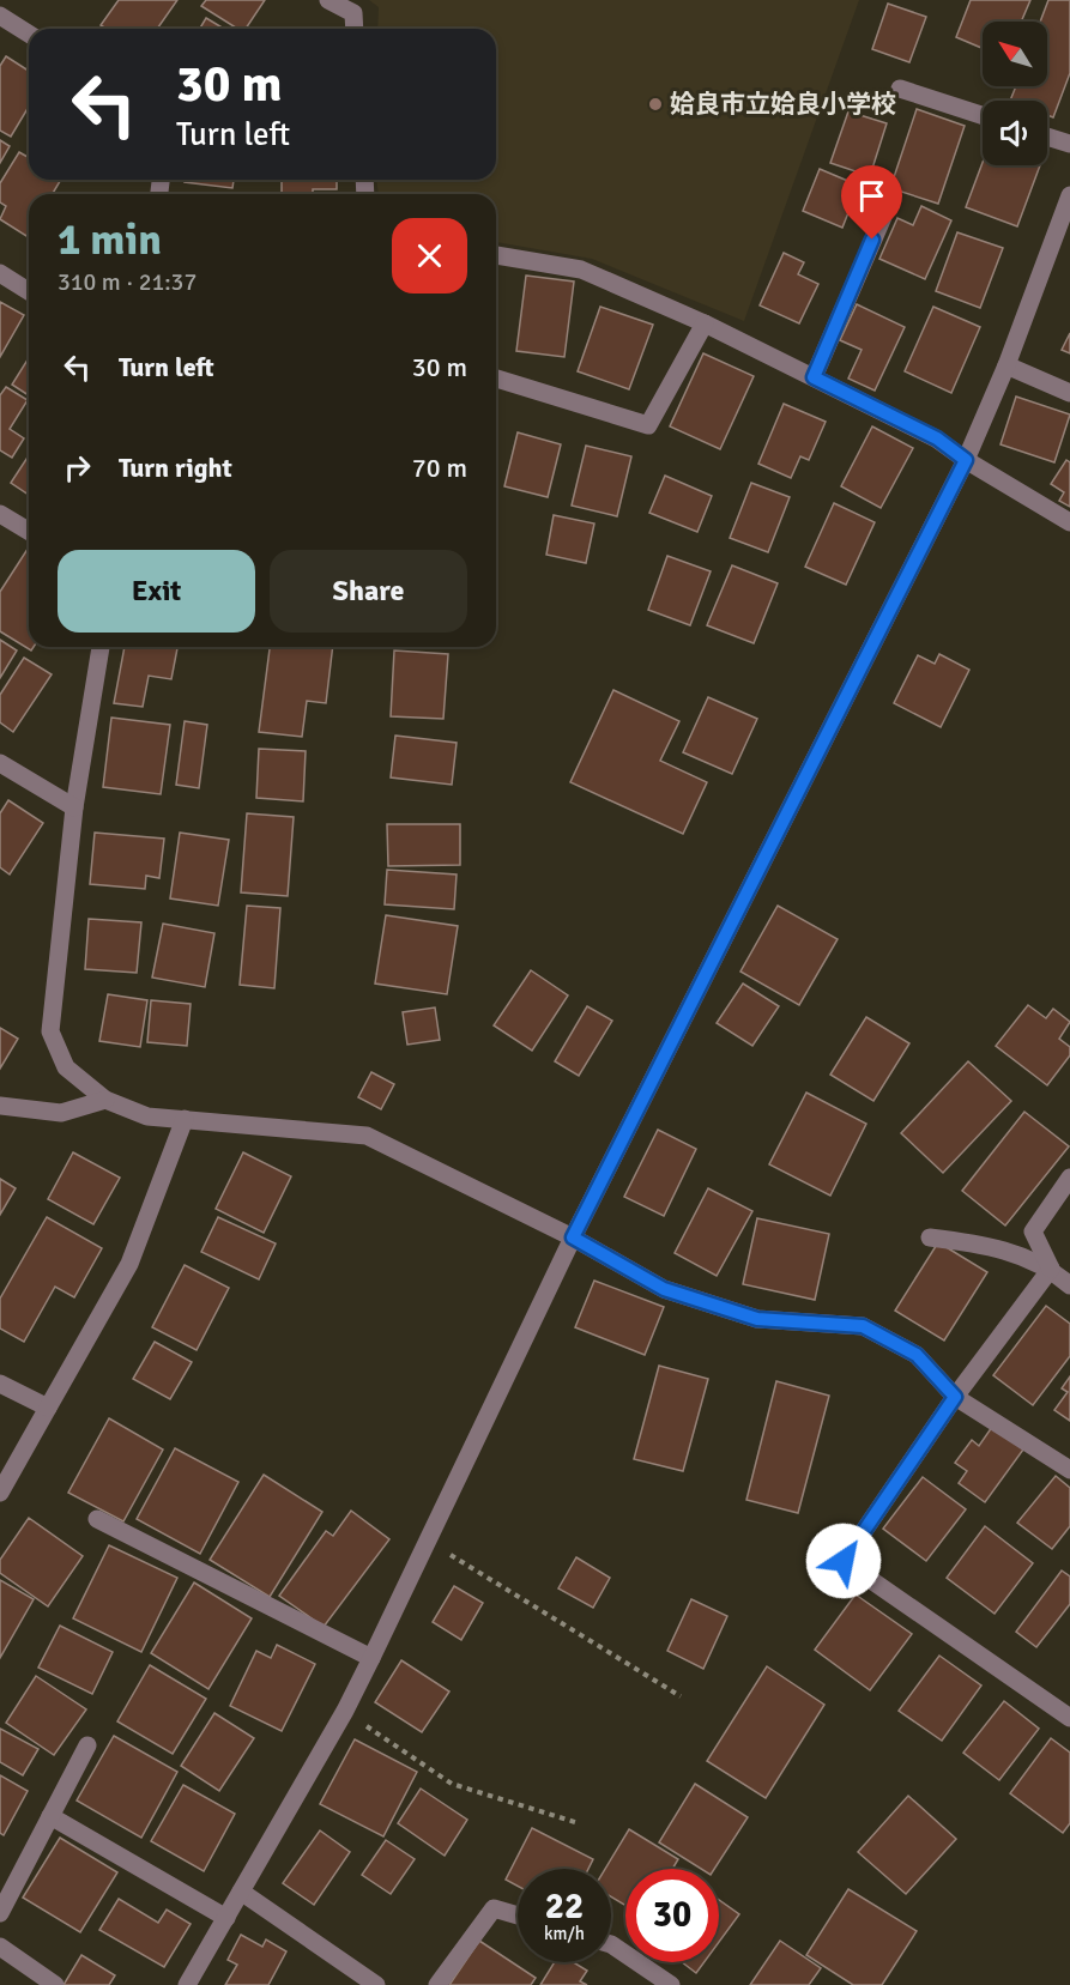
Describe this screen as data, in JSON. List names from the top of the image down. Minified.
{"places":["姶良市立姶良小学校"],"north":"top left","page":{"turn":["30 m","Turn left"],"heading":["1 min","310 m · 21:37"],"list":[{"name":"Turn left","value":"30 m"},{"name":"Turn right","value":"70 m"}],"buttons":["Exit","Share"],"speed":"22 km/h","limit":"30"}}
